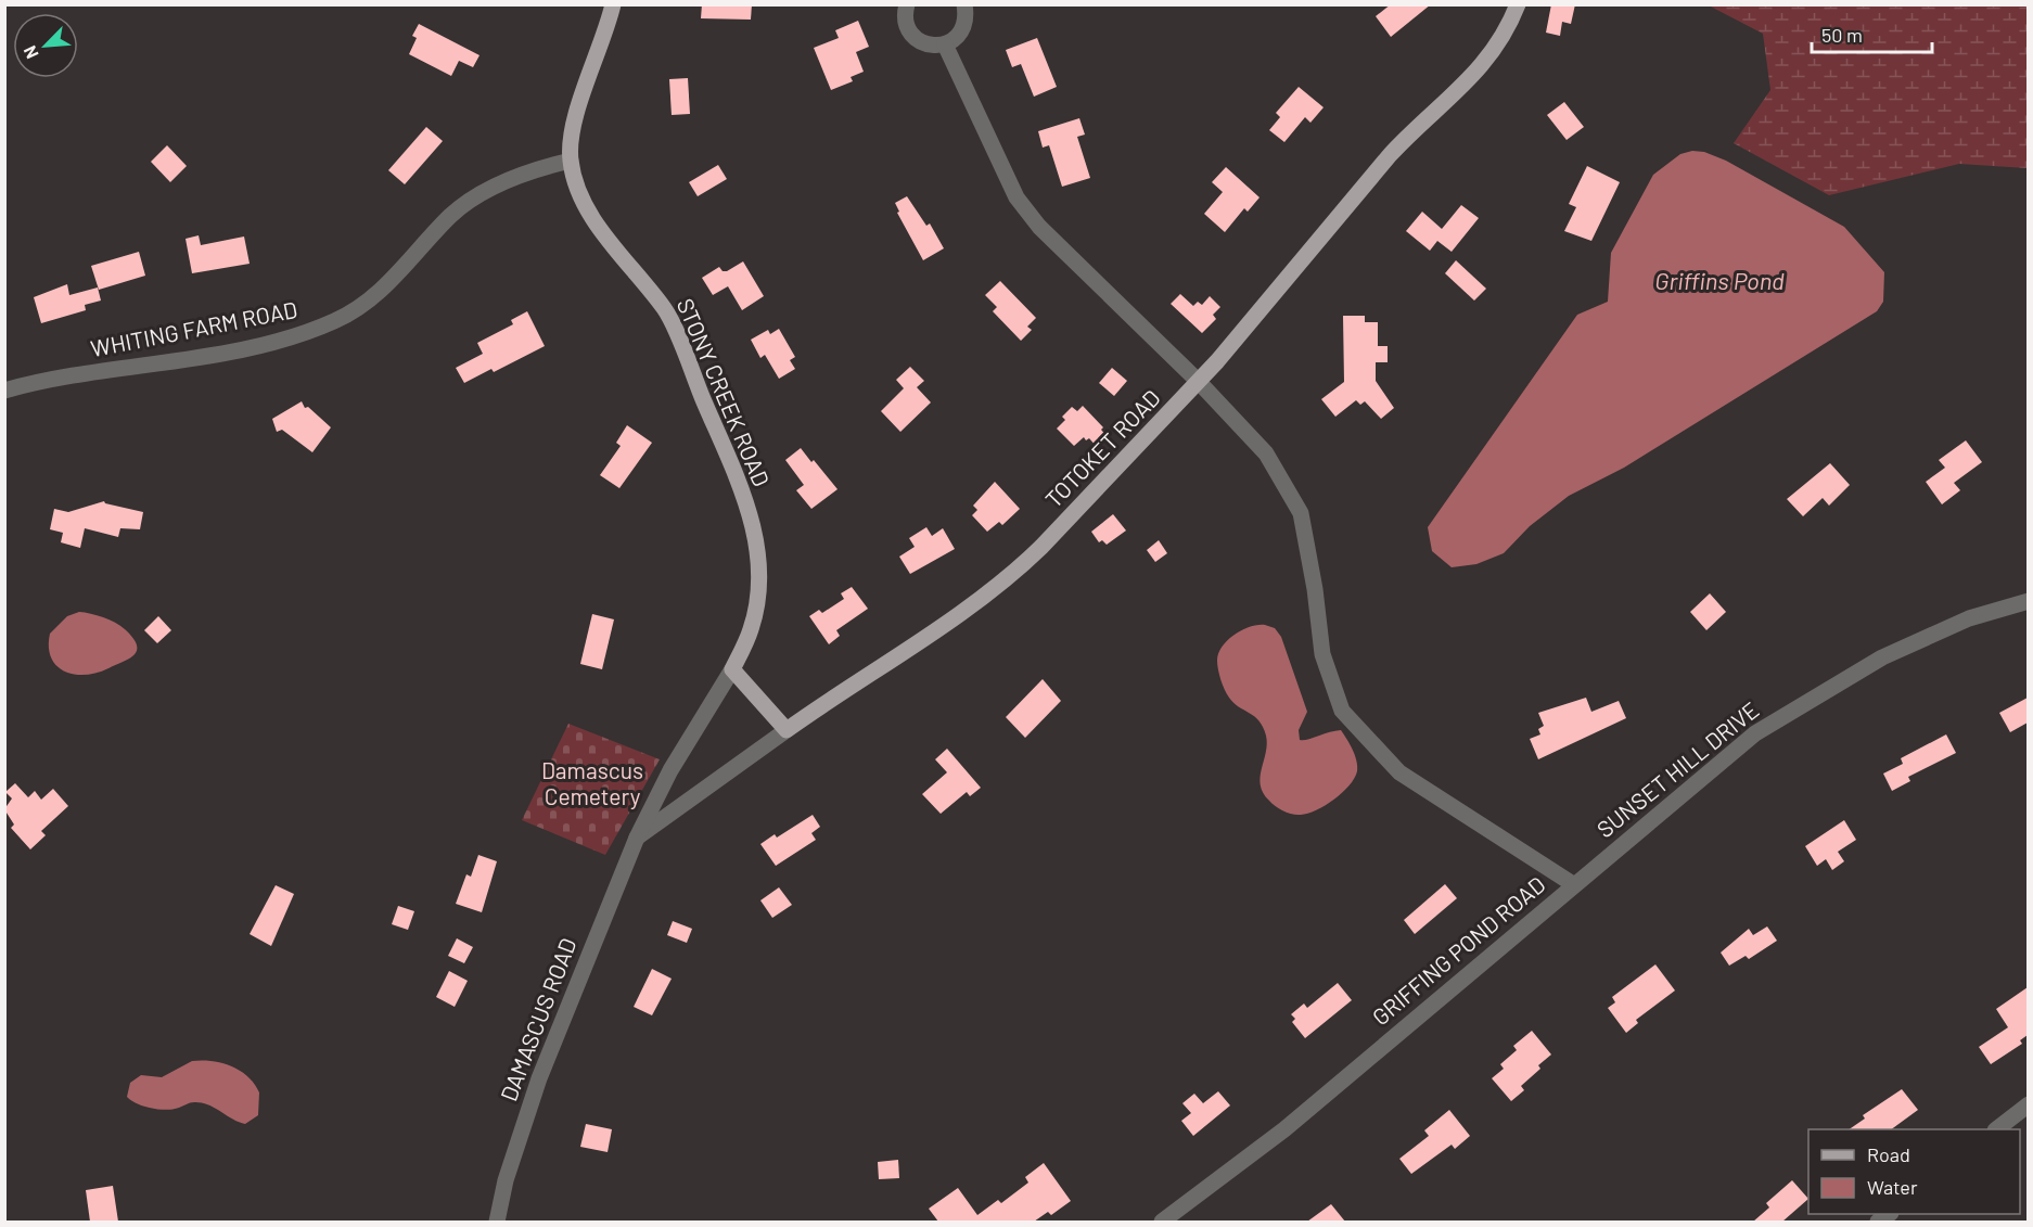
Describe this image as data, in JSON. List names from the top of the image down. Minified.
{"streets":{"main road":["STONY CREEK ROAD","TOTOKET ROAD"],"street":["WHITING FARM ROAD","SUNSET HILL DRIVE","GRIFFING POND ROAD","DAMASCUS ROAD"]},"crossings":[["WHITING FARM ROAD","STONY CREEK ROAD"],["STONY CREEK ROAD","TOTOKET ROAD"],["STONY CREEK ROAD","DAMASCUS ROAD"],["TOTOKET ROAD","GRIFFING POND ROAD"],["TOTOKET ROAD","DAMASCUS ROAD"],["SUNSET HILL DRIVE","GRIFFING POND ROAD"]],"water":["Griffins Pond"],"parks":["Damascus Cemetery"],"legend":["Road","Water"],"scale_bar":"50 m","north":"bottom left"}
